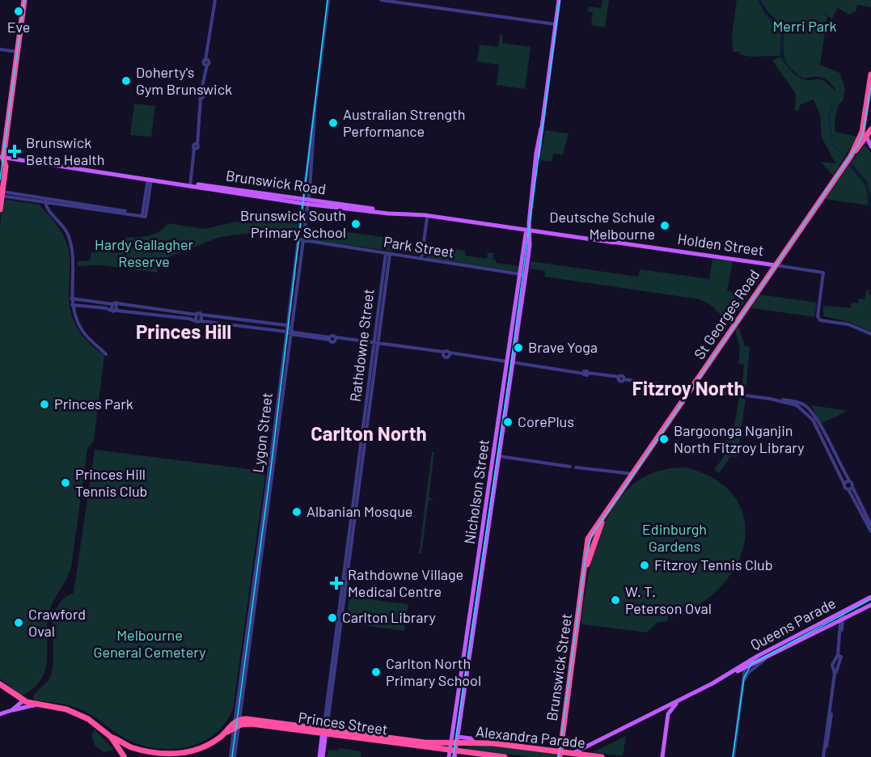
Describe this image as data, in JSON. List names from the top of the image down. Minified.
{"streets":{"highway":["St Georges Road","Brunswick Street","Princes Street","Alexandra Parade"],"main road":["Brunswick Road","Holden Street","Rathdowne Street","Nicholson Street","Queens Parade"],"street":["Park Street","Lygon Street"]},"crossings":[["Brunswick Road","Holden Street"],["Brunswick Road","Lygon Street"],["Brunswick Road","Nicholson Street"],["Holden Street","St Georges Road"],["Holden Street","Nicholson Street"],["Park Street","Rathdowne Street"],["Park Street","Lygon Street"],["Park Street","Nicholson Street"],["St Georges Road","Brunswick Street"],["Rathdowne Street","Princes Street"],["Lygon Street","Princes Street"],["Nicholson Street","Princes Street"],["Nicholson Street","Alexandra Parade"],["Queens Parade","Alexandra Parade"],["Brunswick Street","Alexandra Parade"],["Princes Street","Alexandra Parade"]],"districts":["Princes Hill","Fitzroy North","Carlton North"],"parks":["Merri Park","Hardy Gallagher Reserve","Edinburgh Gardens","Melbourne General Cemetery"],"places":{"other":["Eve","Doherty's Gym Brunswick","Australian Strength Performance","Brunswick South Primary School","Deutsche Schule Melbourne","Brave Yoga","Princes Park","CorePlus","Bargoonga Nganjin North Fitzroy Library","Princes Hill Tennis Club","Albanian Mosque","Fitzroy Tennis Club","W. T. Peterson Oval","Carlton Library","Crawford Oval","Carlton North Primary School"],"health":["Brunswick Betta Health","Rathdowne Village Medical Centre"]}}
